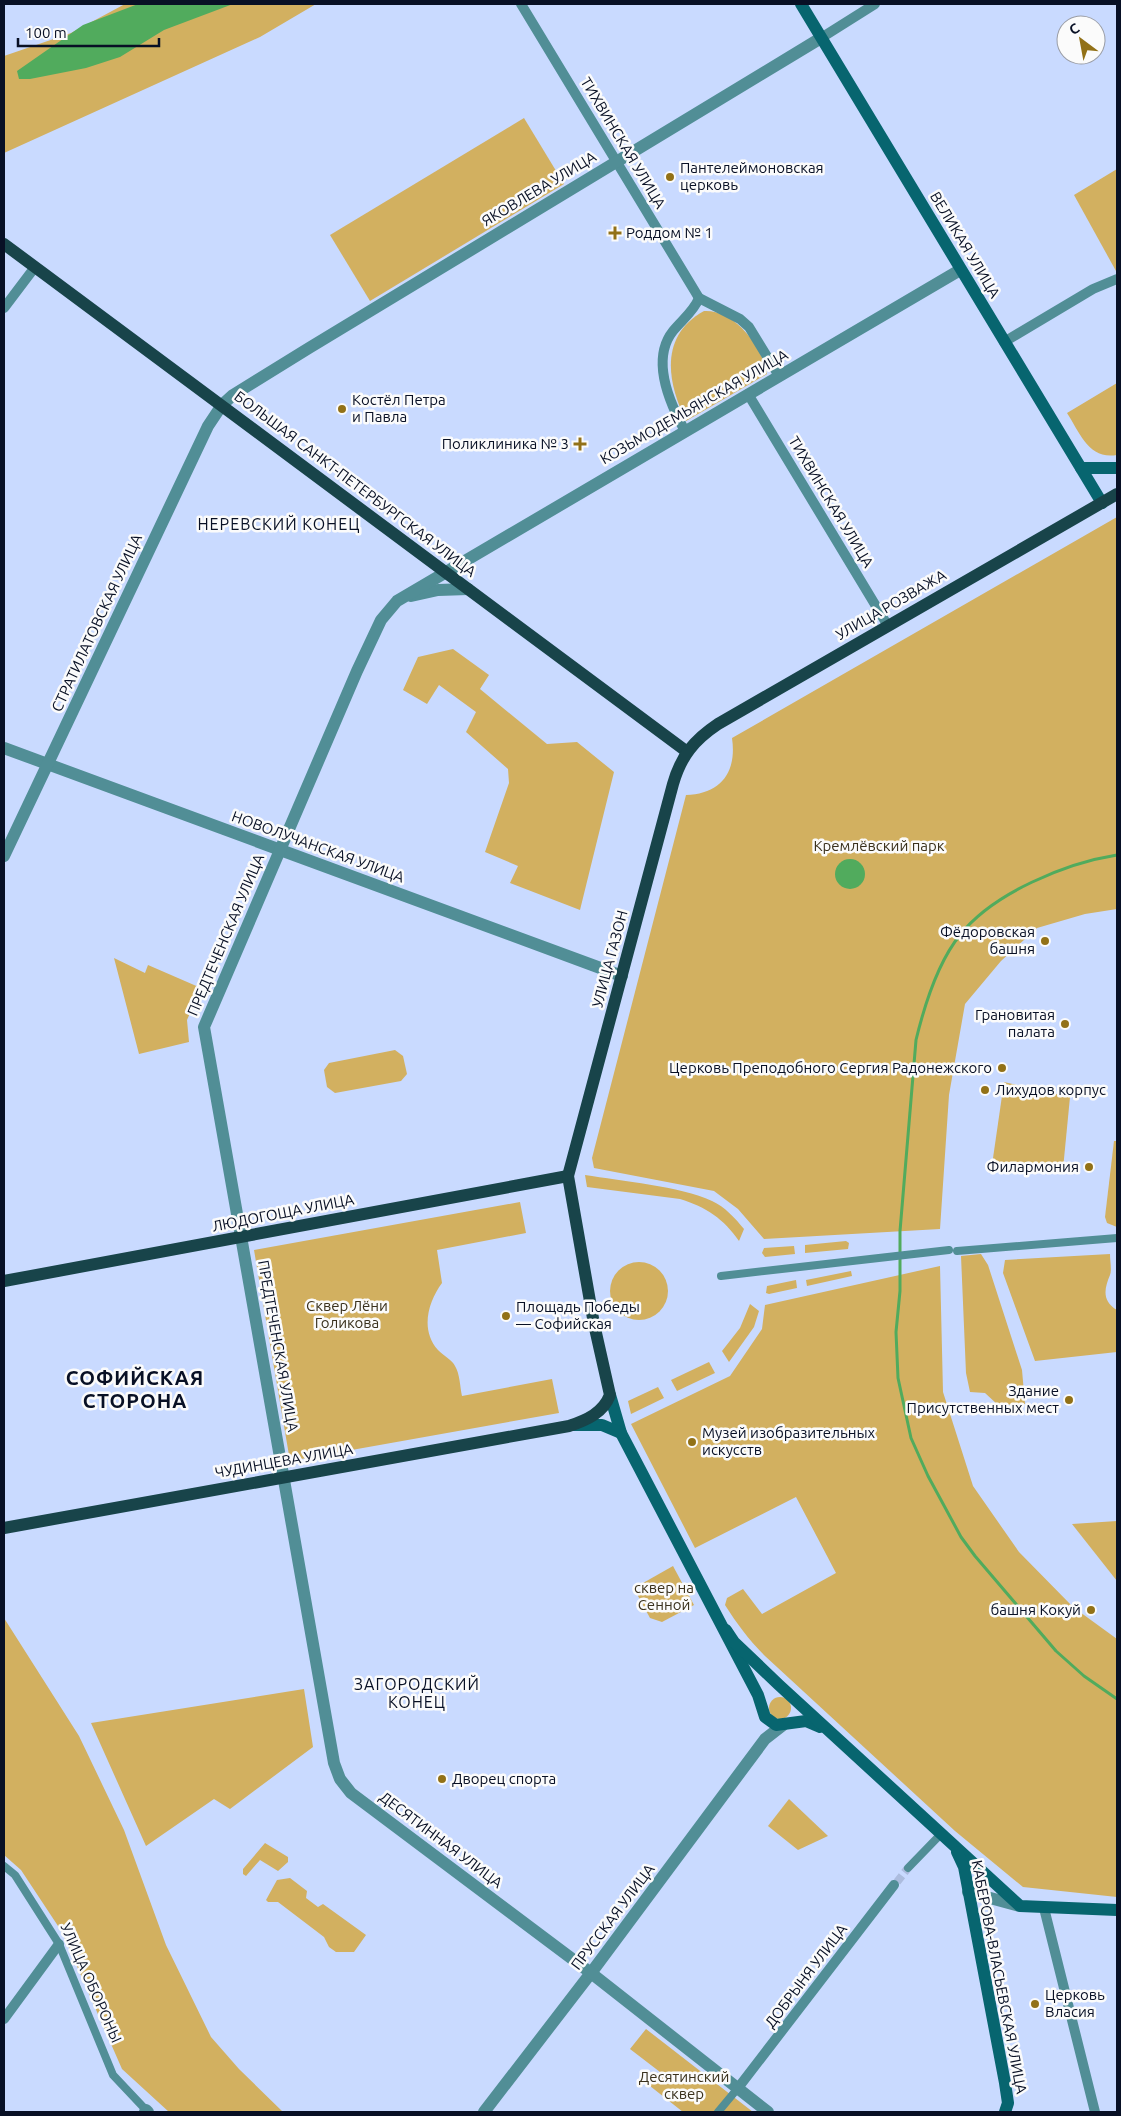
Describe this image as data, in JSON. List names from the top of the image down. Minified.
{"streets":{"main road":["ВЕЛИКАЯ УЛИЦА","БОЛЬШАЯ САНКТ-ПЕТЕРБУРГСКАЯ УЛИЦА","УЛИЦА РОЗВАЖА","УЛИЦА ГАЗОН","ЛЮДОГОЩА УЛИЦА","ЧУДИНЦЕВА УЛИЦА","КАБЕРОВА-ВЛАСЬЕВСКАЯ УЛИЦА"],"street":["ТИХВИНСКАЯ УЛИЦА","ЯКОВЛЕВА УЛИЦА","КОЗЬМОДЕМЬЯНСКАЯ УЛИЦА","СТРАТИЛАТОВСКАЯ УЛИЦА","НОВОЛУЧАНСКАЯ УЛИЦА","ПРЕДТЕЧЕНСКАЯ УЛИЦА","ДЕСЯТИННАЯ УЛИЦА","ПРУССКАЯ УЛИЦА","ДОБРЫНЯ УЛИЦА","УЛИЦА ОБОРОНЫ"]},"crossings":[["ТИХВИНСКАЯ УЛИЦА","ЯКОВЛЕВА УЛИЦА"],["ТИХВИНСКАЯ УЛИЦА","КОЗЬМОДЕМЬЯНСКАЯ УЛИЦА"],["ТИХВИНСКАЯ УЛИЦА","УЛИЦА РОЗВАЖА"],["ЯКОВЛЕВА УЛИЦА","ВЕЛИКАЯ УЛИЦА"],["ЯКОВЛЕВА УЛИЦА","БОЛЬШАЯ САНКТ-ПЕТЕРБУРГСКАЯ УЛИЦА"],["ЯКОВЛЕВА УЛИЦА","СТРАТИЛАТОВСКАЯ УЛИЦА"],["ВЕЛИКАЯ УЛИЦА","КОЗЬМОДЕМЬЯНСКАЯ УЛИЦА"],["ВЕЛИКАЯ УЛИЦА","УЛИЦА РОЗВАЖА"],["КОЗЬМОДЕМЬЯНСКАЯ УЛИЦА","БОЛЬШАЯ САНКТ-ПЕТЕРБУРГСКАЯ УЛИЦА"],["КОЗЬМОДЕМЬЯНСКАЯ УЛИЦА","ПРЕДТЕЧЕНСКАЯ УЛИЦА"],["БОЛЬШАЯ САНКТ-ПЕТЕРБУРГСКАЯ УЛИЦА","УЛИЦА РОЗВАЖА"],["БОЛЬШАЯ САНКТ-ПЕТЕРБУРГСКАЯ УЛИЦА","СТРАТИЛАТОВСКАЯ УЛИЦА"],["БОЛЬШАЯ САНКТ-ПЕТЕРБУРГСКАЯ УЛИЦА","ПРЕДТЕЧЕНСКАЯ УЛИЦА"],["БОЛЬШАЯ САНКТ-ПЕТЕРБУРГСКАЯ УЛИЦА","УЛИЦА ГАЗОН"],["УЛИЦА РОЗВАЖА","УЛИЦА ГАЗОН"],["СТРАТИЛАТОВСКАЯ УЛИЦА","НОВОЛУЧАНСКАЯ УЛИЦА"],["НОВОЛУЧАНСКАЯ УЛИЦА","ПРЕДТЕЧЕНСКАЯ УЛИЦА"],["НОВОЛУЧАНСКАЯ УЛИЦА","УЛИЦА ГАЗОН"],["ПРЕДТЕЧЕНСКАЯ УЛИЦА","ЛЮДОГОЩА УЛИЦА"],["ПРЕДТЕЧЕНСКАЯ УЛИЦА","ЧУДИНЦЕВА УЛИЦА"],["ПРЕДТЕЧЕНСКАЯ УЛИЦА","ДЕСЯТИННАЯ УЛИЦА"],["УЛИЦА ГАЗОН","ЛЮДОГОЩА УЛИЦА"],["ЧУДИНЦЕВА УЛИЦА","ДЕСЯТИННАЯ УЛИЦА"],["ДЕСЯТИННАЯ УЛИЦА","ПРУССКАЯ УЛИЦА"],["ДЕСЯТИННАЯ УЛИЦА","ДОБРЫНЯ УЛИЦА"]],"districts":["НЕРЕВСКИЙ КОНЕЦ","СОФИЙСКАЯ СТОРОНА","ЗАГОРОДСКИЙ КОНЕЦ"],"parks":["Кремлёвский парк","Сквер Лёни Голикова","сквер на Сенной","Десятинский сквер"],"places":{"other":["Пантелеймоновская церковь","Костёл Петра и Павла","Фёдоровская башня","Грановитая палата","Церковь Преподобного Сергия Радонежского","Лихудов корпус","Филармония","Площадь Победы — Софийская","Здание Присутственных мест","Музей изобразительных искусств","башня Кокуй","Дворец спорта","Церковь Власия"],"health":["Роддом № 1","Поликлиника № 3"]},"scale_bar":"100 m","north":"top left"}
